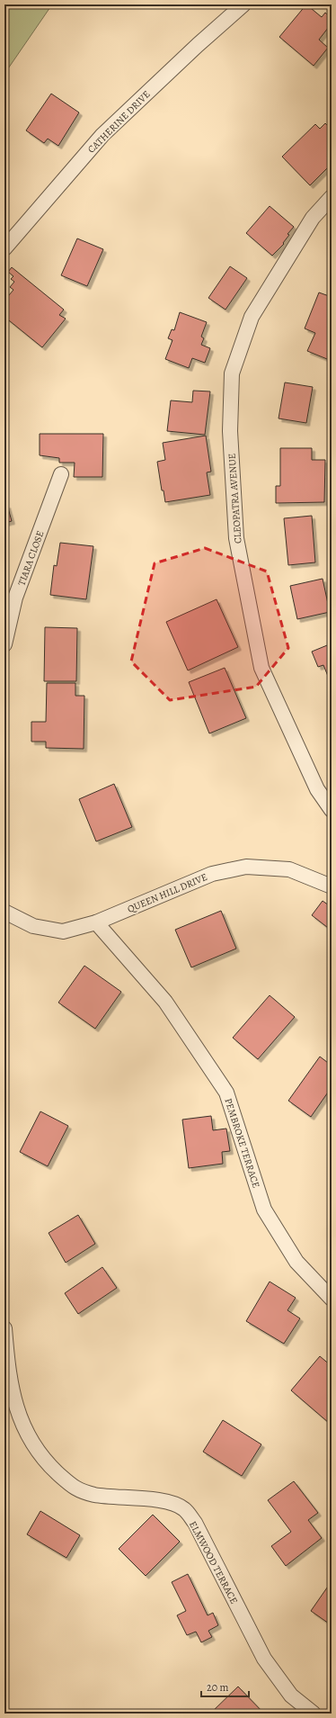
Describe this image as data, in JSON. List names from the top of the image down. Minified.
{"streets":{"street":["CATHERINE DRIVE","CLEOPATRA AVENUE","TIARA CLOSE","QUEEN HILL DRIVE","PEMBROKE TERRACE","ELMWOOD TERRACE"]},"crossings":[["QUEEN HILL DRIVE","PEMBROKE TERRACE"]],"scale_bar":"20 m"}
